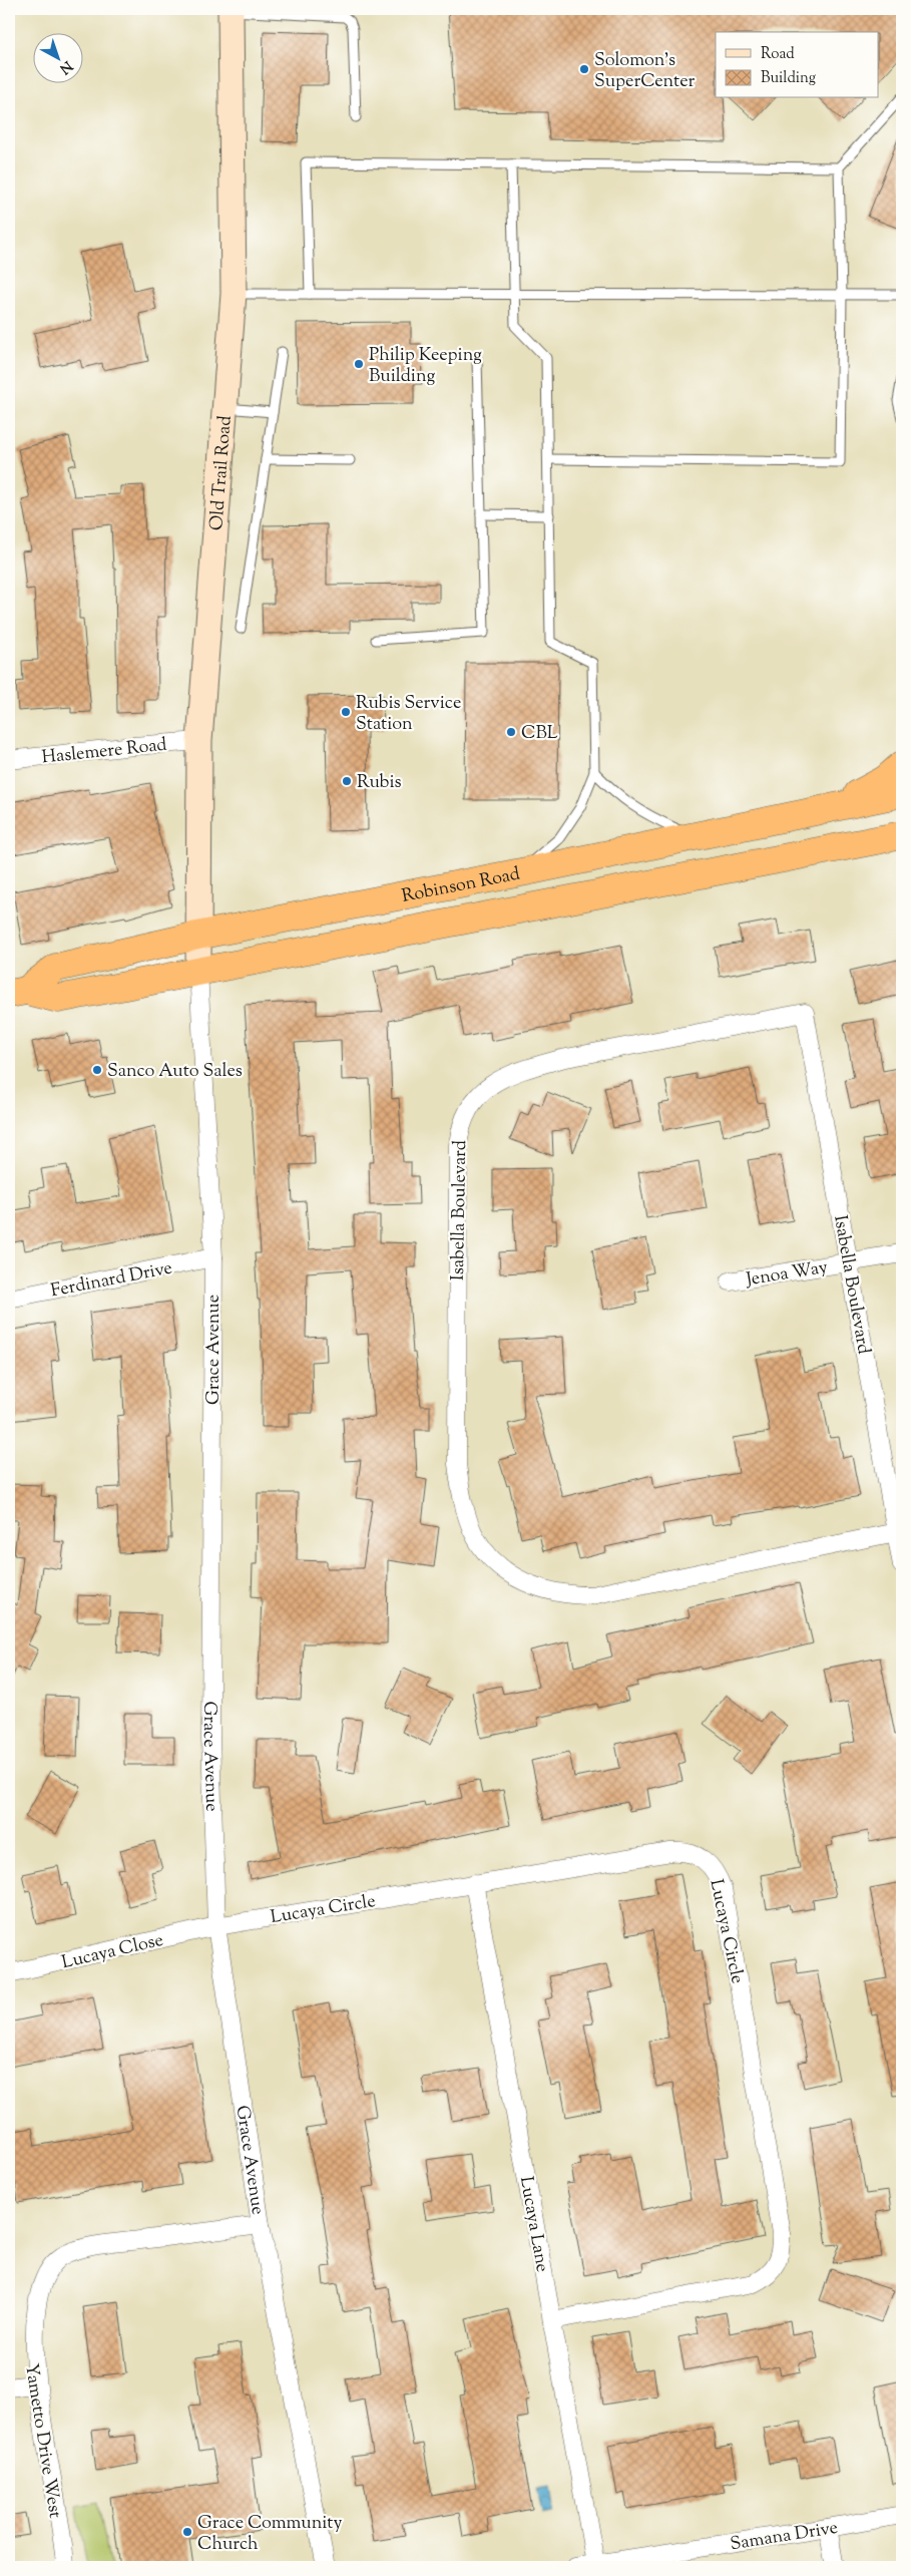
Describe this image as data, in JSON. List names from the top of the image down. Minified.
{"streets":{"highway":["Robinson Road"],"main road":["Old Trail Road","Grace Avenue"],"street":["Haslemere Road","Isabella Boulevard","Jenoa Way","Ferdinard Drive","Lucaya Circle","Lucaya Close","Lucaya Lane","Yametto Drive West","Samana Drive"]},"crossings":[["Old Trail Road","Haslemere Road"],["Old Trail Road","Robinson Road"],["Old Trail Road","Grace Avenue"],["Robinson Road","Grace Avenue"],["Isabella Boulevard","Jenoa Way"],["Ferdinard Drive","Grace Avenue"],["Grace Avenue","Lucaya Circle"],["Grace Avenue","Lucaya Close"],["Grace Avenue","Yametto Drive West"],["Lucaya Circle","Lucaya Close"],["Lucaya Circle","Lucaya Lane"],["Lucaya Lane","Samana Drive"]],"places":["Solomon's SuperCenter","Philip Keeping Building","Rubis Service Station","CBL","Rubis","Sanco Auto Sales","Grace Community Church"],"legend":["Road","Building"],"north":"bottom right"}
